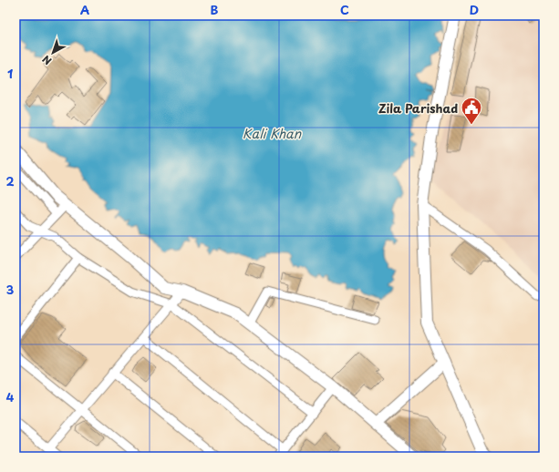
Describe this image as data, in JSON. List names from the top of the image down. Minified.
{"water":["Kali Khan"],"places":{"public building":["Zila Parishad"]},"north":"bottom left","grid":{"columns":["A","B","C","D"],"rows":["1","2","3","4"]}}
